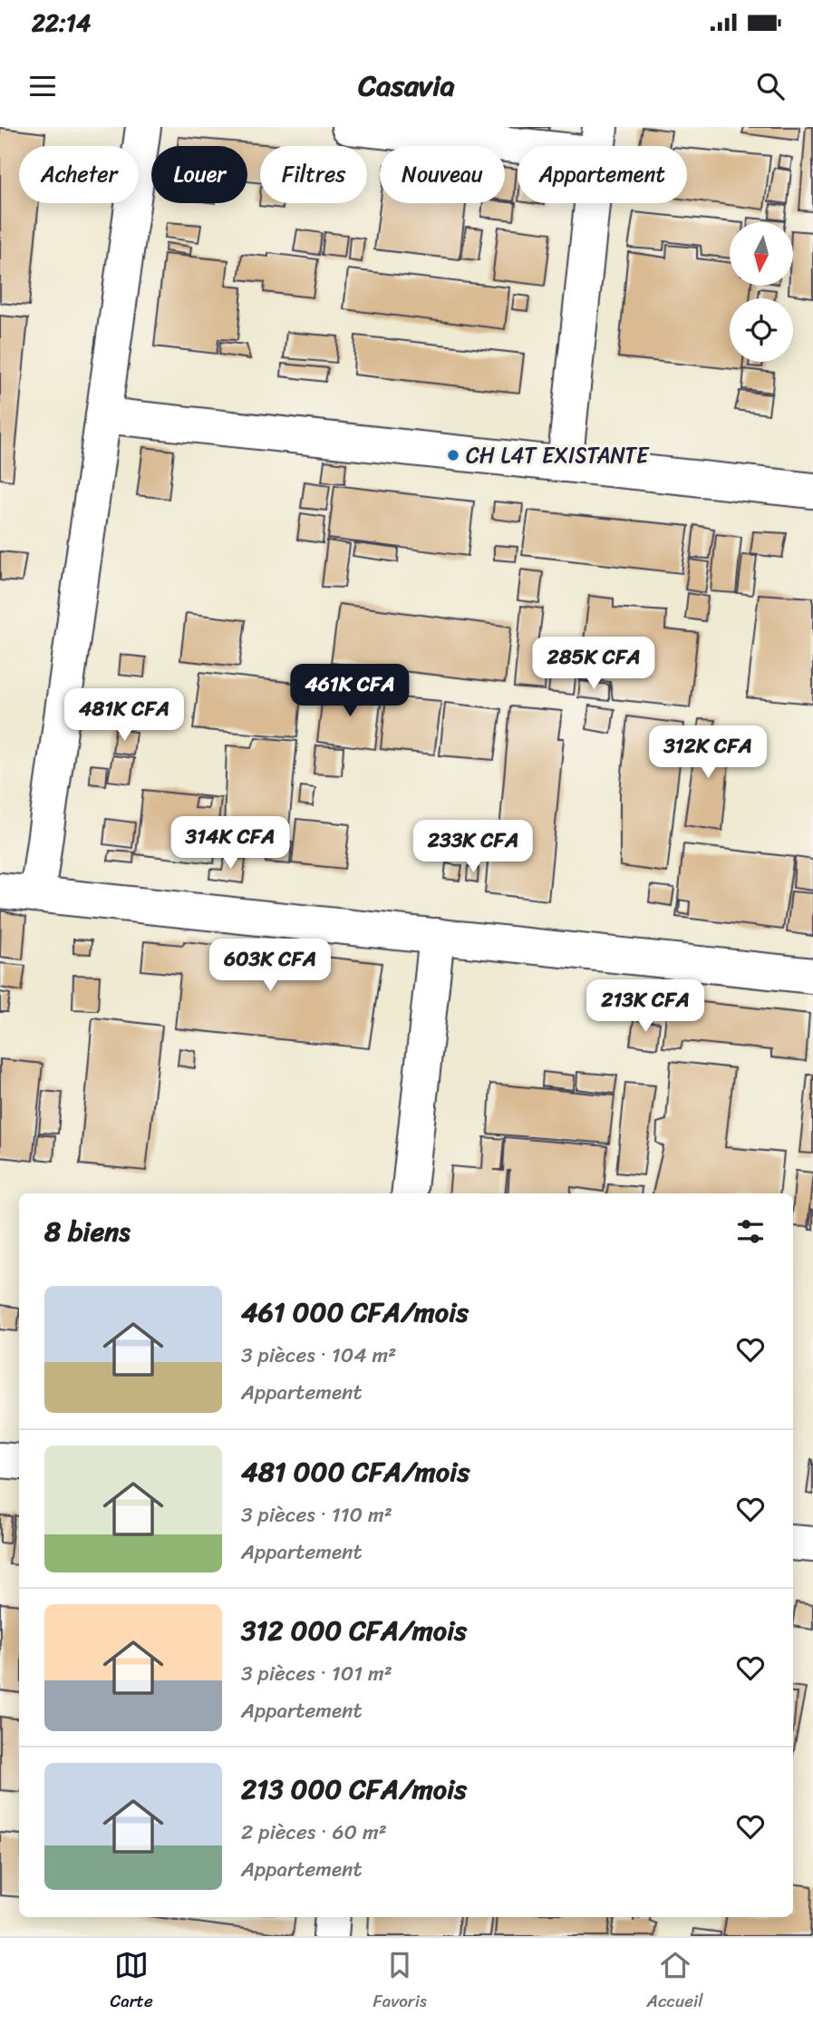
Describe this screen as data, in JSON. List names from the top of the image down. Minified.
{"places":["CH L4T EXISTANTE"],"north":"bottom","page":{"status":"22:14","header":"Casavia","chip":["Acheter","Louer","Filtres","Nouveau","Appartement"],"price":["285K CFA","461K CFA","481K CFA","312K CFA","314K CFA","233K CFA","603K CFA","213K CFA"],"heading":"8 biens","list":[{"name":"461 000 CFA/mois","note":"3 pièces · 104 m² · Appartement"},{"name":"481 000 CFA/mois","note":"3 pièces · 110 m² · Appartement"},{"name":"312 000 CFA/mois","note":"3 pièces · 101 m² · Appartement"},{"name":"213 000 CFA/mois","note":"2 pièces · 60 m² · Appartement"}],"tabs":["Carte","Favoris","Accueil"]}}
